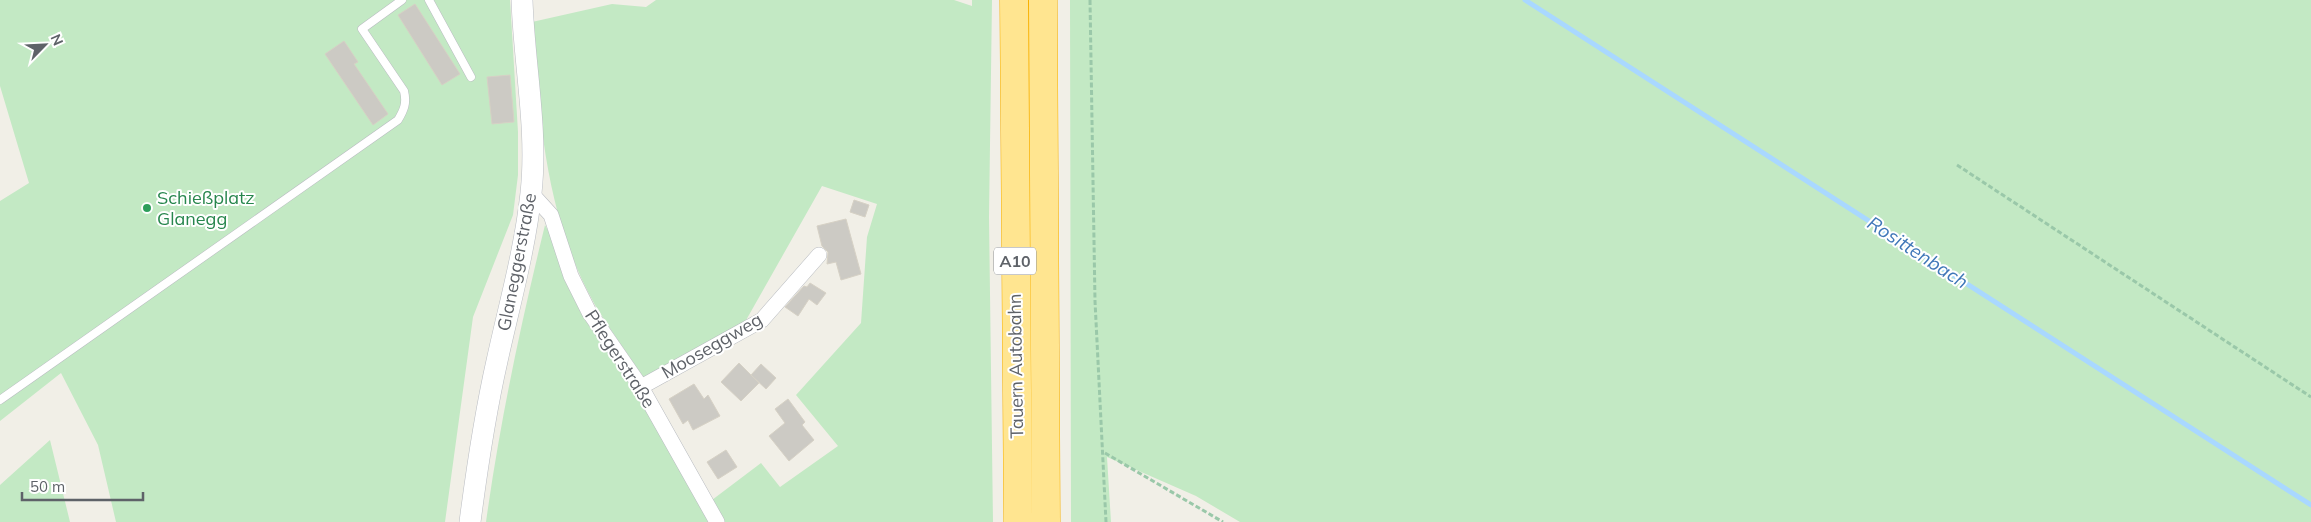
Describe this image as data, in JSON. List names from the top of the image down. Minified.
{"streets":{"highway":["A10","Tauern Autobahn"],"street":["Glaneggerstraße","Mooseggweg","Pflegerstraße"]},"crossings":[["Glaneggerstraße","Pflegerstraße"],["Mooseggweg","Pflegerstraße"]],"water":["Rosittenbach"],"places":["Schießplatz Glanegg"],"scale_bar":"50 m","north":"top right"}
